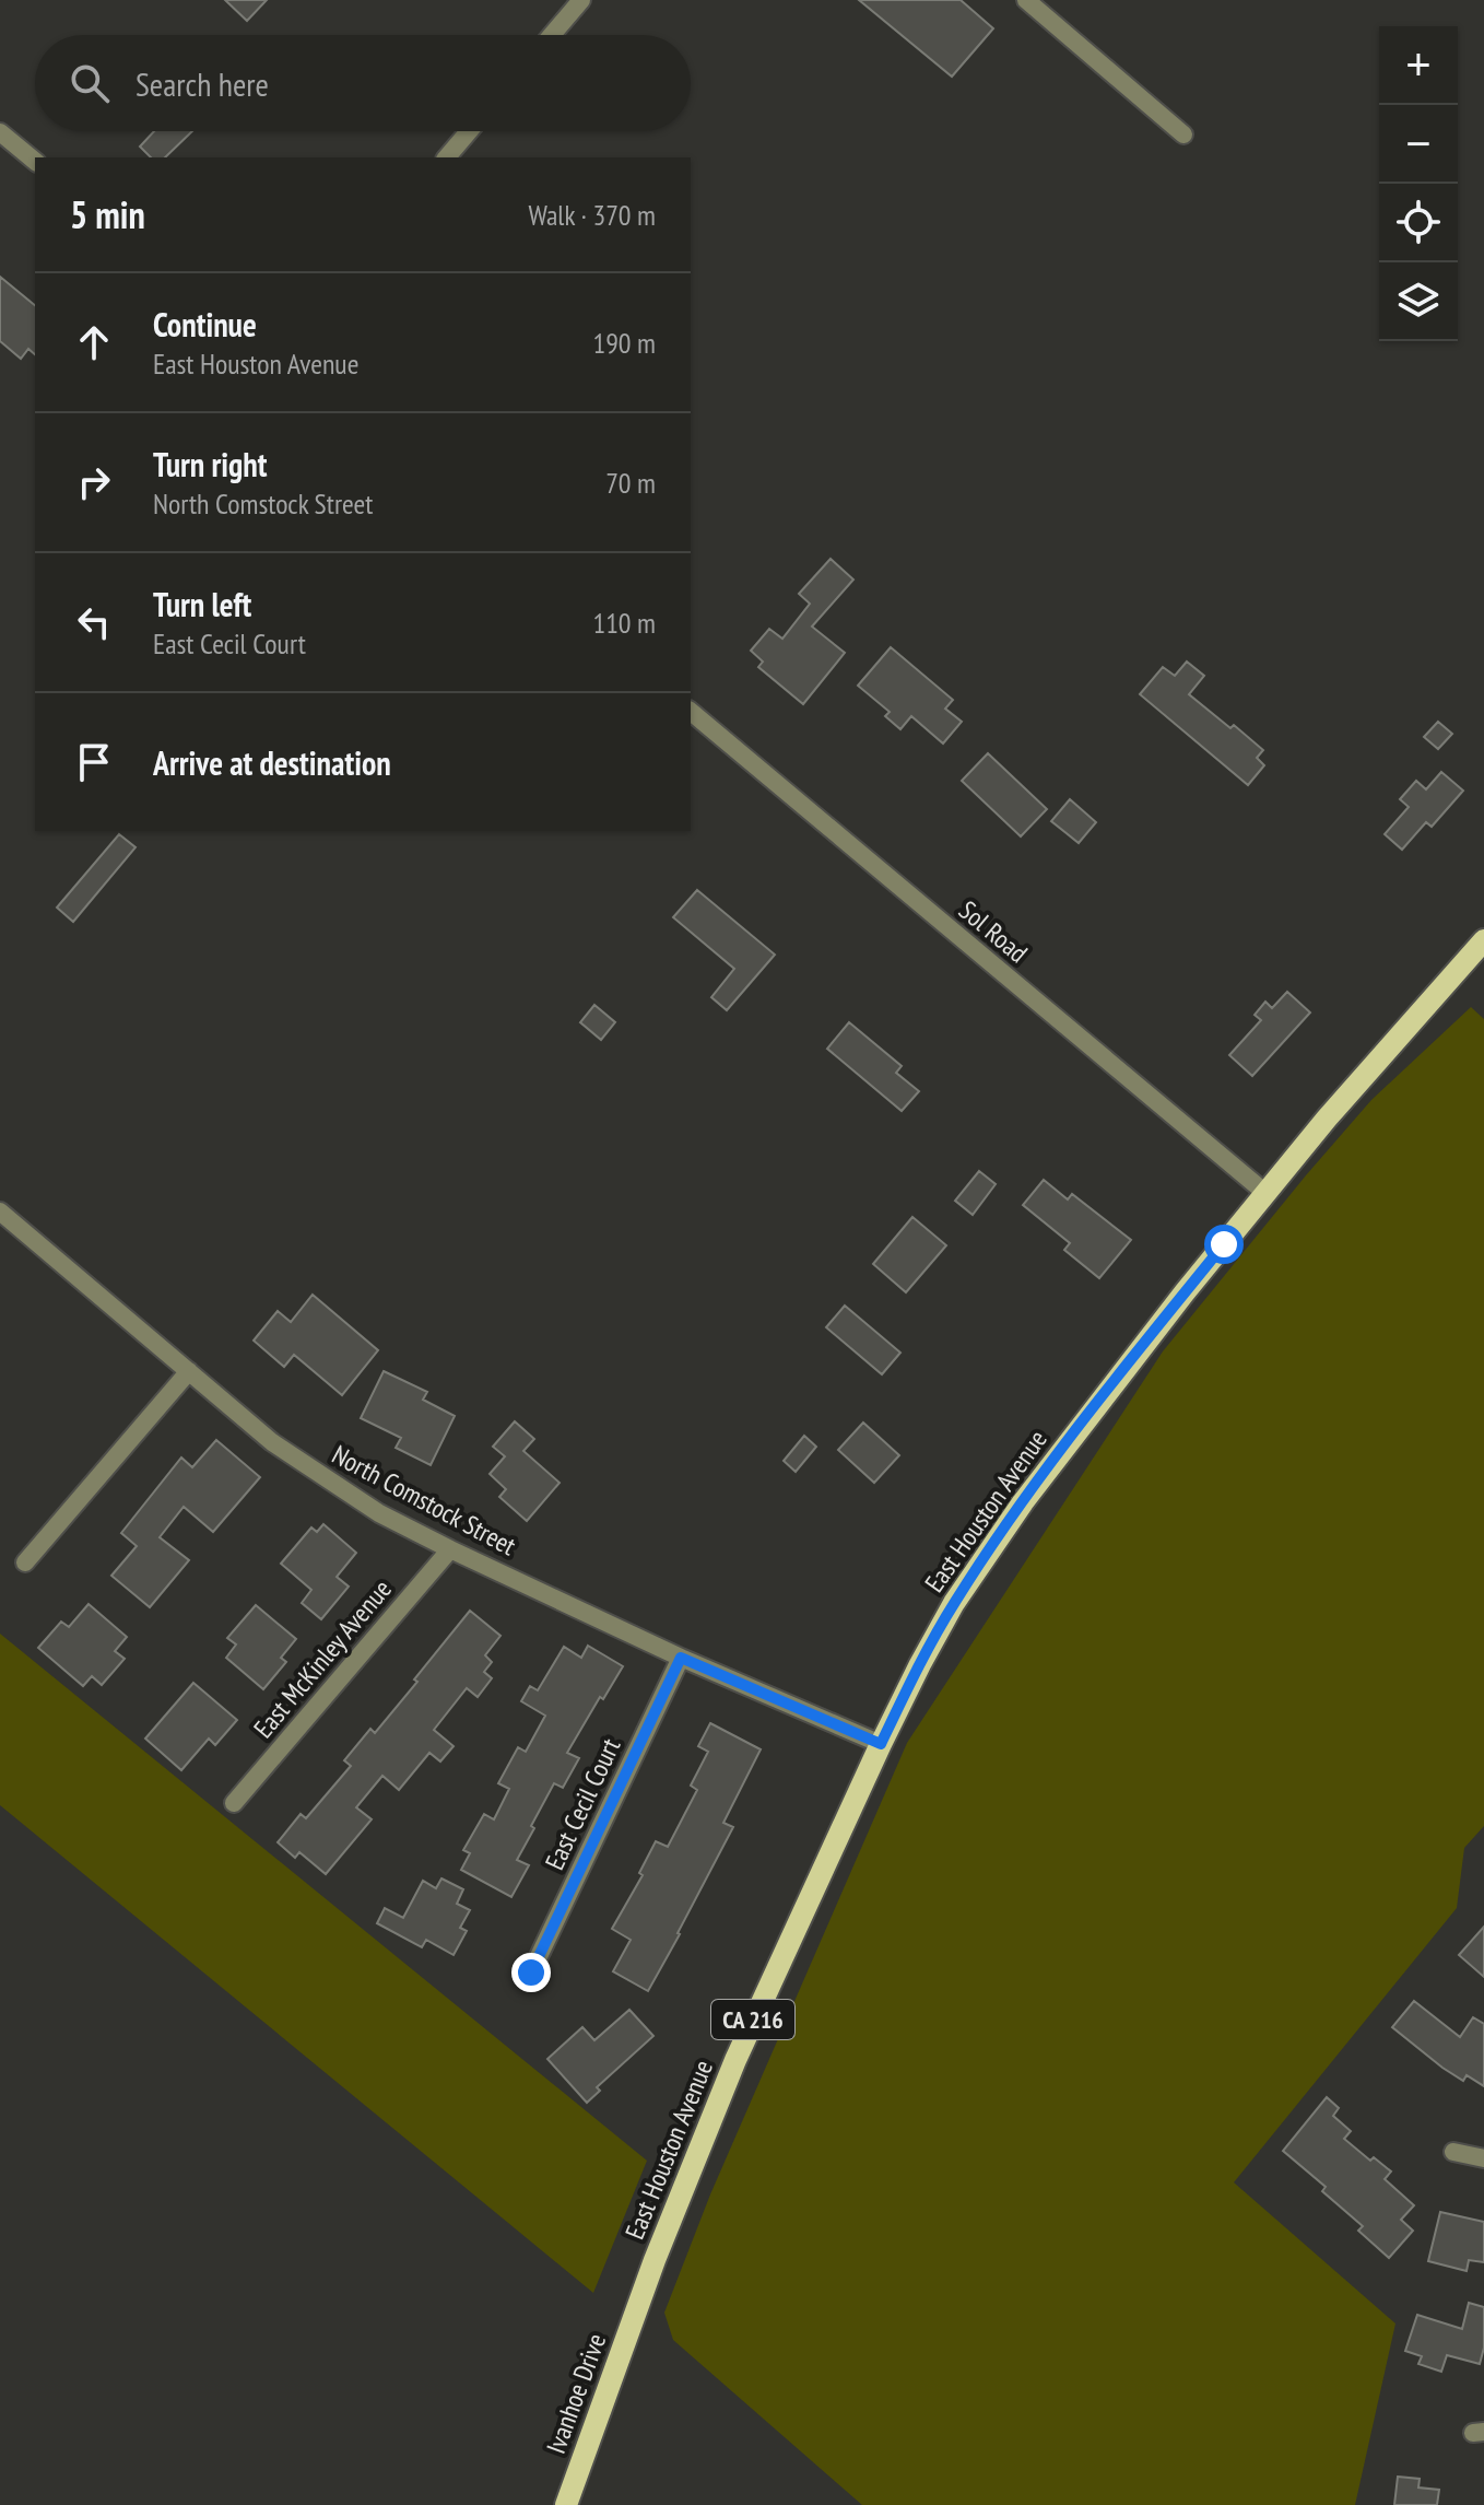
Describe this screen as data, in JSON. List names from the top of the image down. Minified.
{"streets":{"main road":["East Houston Avenue","CA 216","Ivanhoe Drive"],"street":["Sol Road","North Comstock Street","East McKinley Avenue","East Cecil Court"]},"crossings":[["Sol Road","East Houston Avenue"],["North Comstock Street","East Houston Avenue"],["North Comstock Street","East McKinley Avenue"],["North Comstock Street","East Cecil Court"],["East Houston Avenue","Ivanhoe Drive"]],"page":{"map_buttons":["+","−"],"search":"Search here","heading":["5 min","Walk · 370 m"],"list":[["Continue","East Houston Avenue","190 m"],["Turn right","North Comstock Street","70 m"],["Turn left","East Cecil Court","110 m"],"Arrive at destination"]}}
